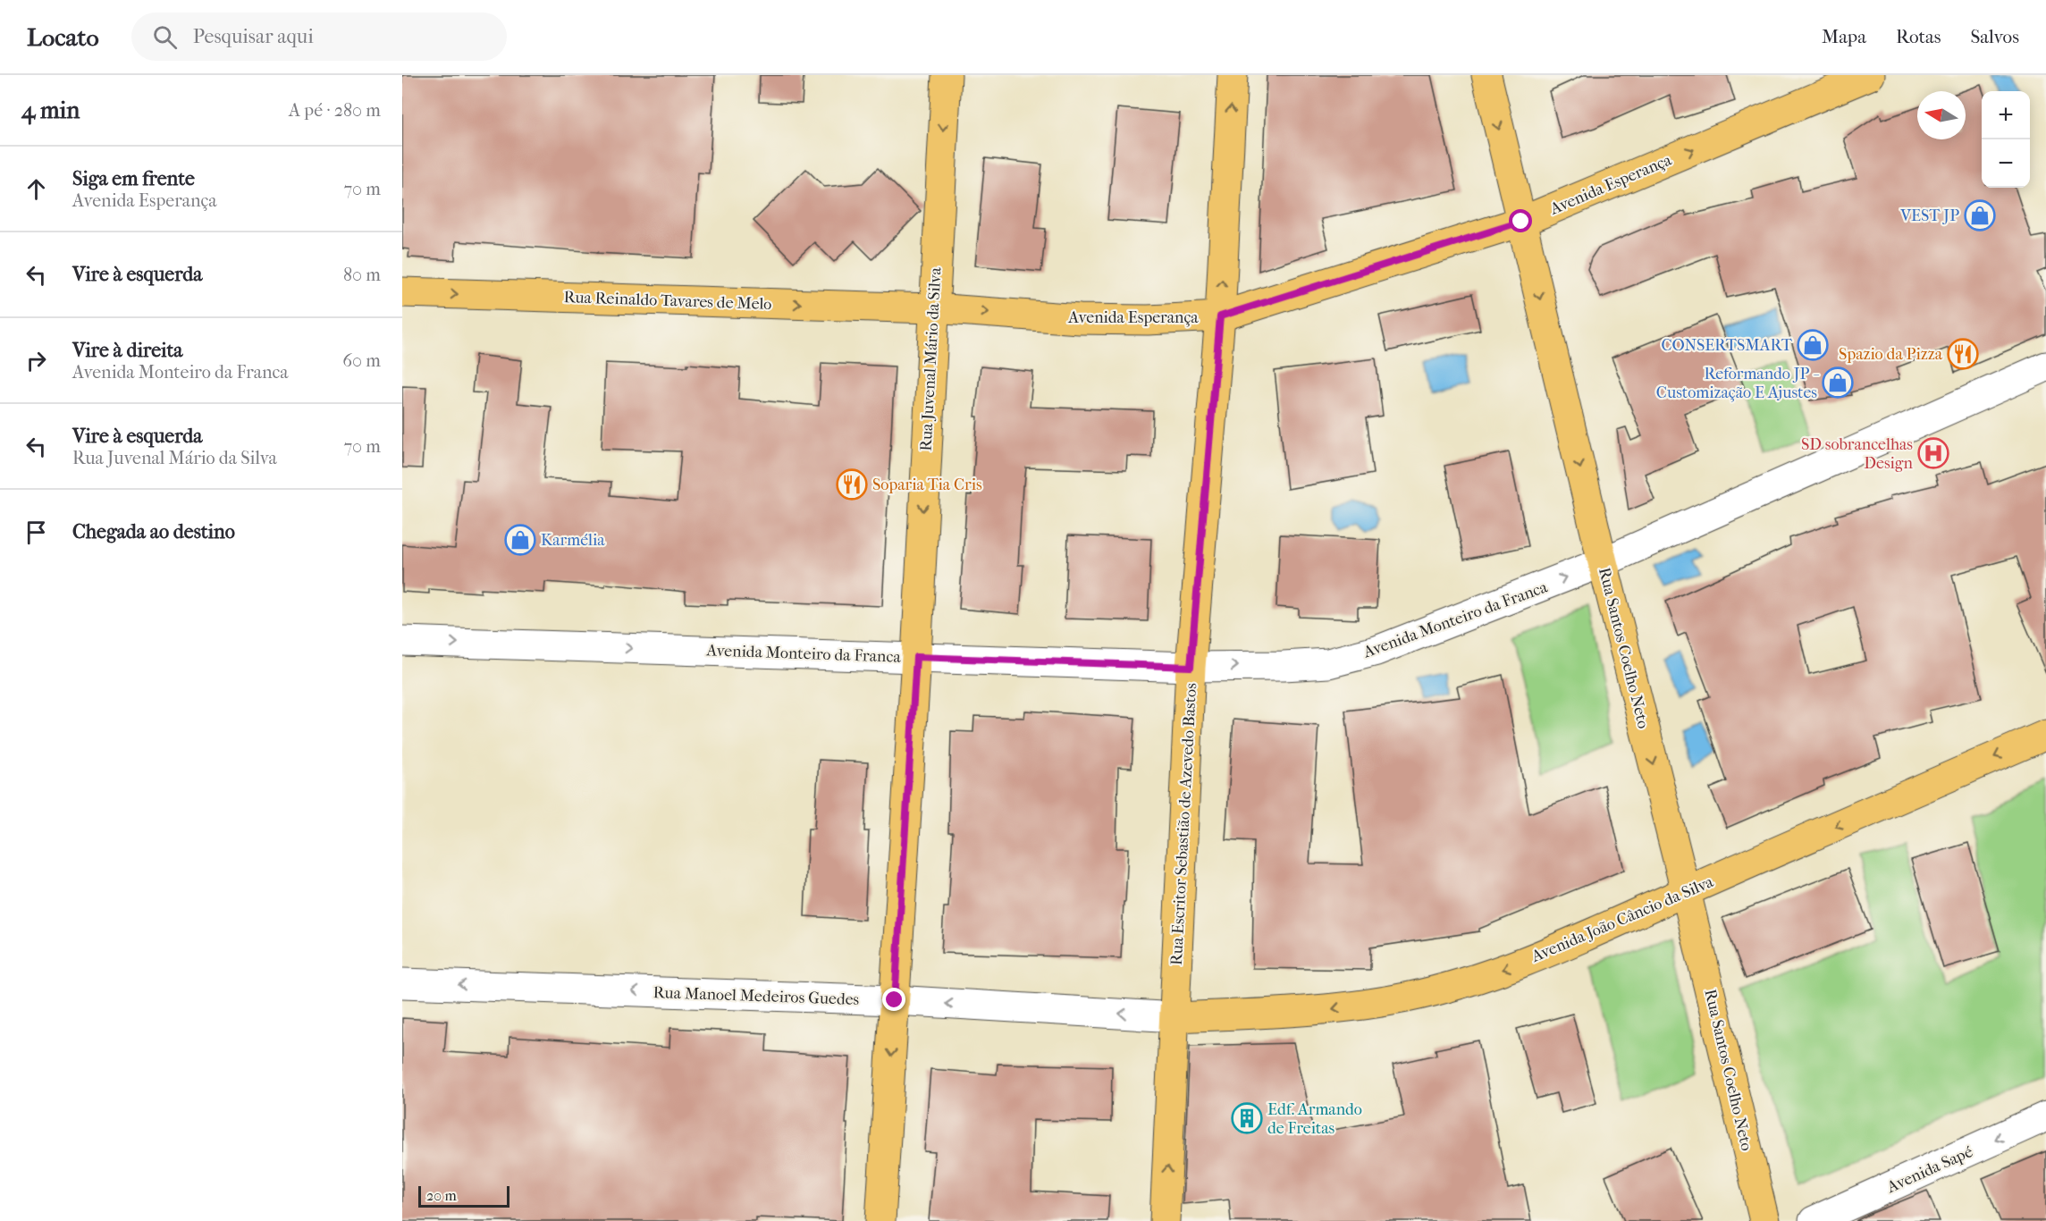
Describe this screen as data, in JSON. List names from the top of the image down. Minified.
{"streets":{"main road":["Avenida Esperança","Rua Reinaldo Tavares de Melo","Rua Juvenal Mário da Silva","Rua Santos Coelho Neto","Rua Escritor Sebastião de Azevedo Bastos","Avenida João Câncio da Silva"],"street":["Avenida Monteiro da Franca","Rua Manoel Medeiros Guedes","Avenida Sapé"]},"crossings":[["Avenida Esperança","Rua Reinaldo Tavares de Melo"],["Avenida Esperança","Rua Juvenal Mário da Silva"],["Avenida Esperança","Rua Santos Coelho Neto"],["Avenida Esperança","Rua Escritor Sebastião de Azevedo Bastos"],["Rua Reinaldo Tavares de Melo","Rua Juvenal Mário da Silva"],["Rua Juvenal Mário da Silva","Avenida Monteiro da Franca"],["Rua Juvenal Mário da Silva","Rua Manoel Medeiros Guedes"],["Avenida Monteiro da Franca","Rua Santos Coelho Neto"],["Avenida Monteiro da Franca","Rua Escritor Sebastião de Azevedo Bastos"],["Rua Santos Coelho Neto","Avenida João Câncio da Silva"],["Rua Escritor Sebastião de Azevedo Bastos","Avenida João Câncio da Silva"],["Rua Escritor Sebastião de Azevedo Bastos","Rua Manoel Medeiros Guedes"],["Avenida João Câncio da Silva","Rua Manoel Medeiros Guedes"]],"one_way":["Avenida Esperança","Rua Reinaldo Tavares de Melo","Rua Juvenal Mário da Silva","Avenida Monteiro da Franca","Rua Santos Coelho Neto","Rua Escritor Sebastião de Azevedo Bastos","Avenida João Câncio da Silva","Rua Manoel Medeiros Guedes","Avenida Sapé"],"places":{"shop":["VEST JP","CONSERTSMART","Reformando JP - Customização E Ajustes","Karmélia"],"restaurant":["Spazio da Pizza","Soparia Tia Cris"],"hospital":["SD sobrancelhas Design"],"building":["Edf. Armando de Freitas"]},"scale_bar":"20 m","north":"left","page":{"header":"Locato","search":"Pesquisar aqui","nav":["Mapa","Rotas","Salvos"],"heading":["4 min","A pé · 280 m"],"map_buttons":["+","−"],"list":[["Siga em frente","Avenida Esperança","70 m"],["Vire à esquerda","80 m"],["Vire à direita","Avenida Monteiro da Franca","60 m"],["Vire à esquerda","Rua Juvenal Mário da Silva","70 m"],"Chegada ao destino"],"scale":"20 m"}}
